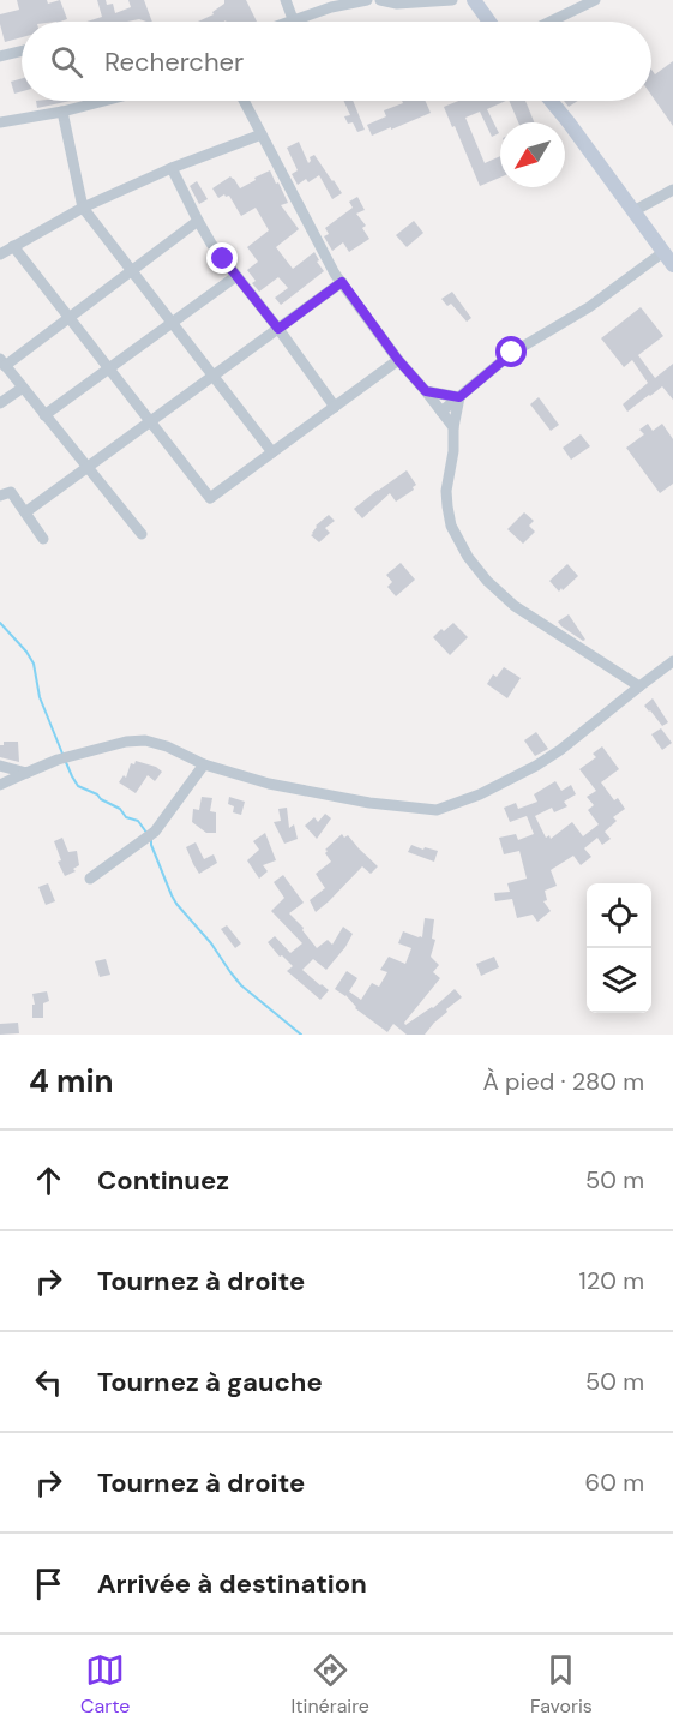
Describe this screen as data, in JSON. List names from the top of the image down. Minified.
{"north":"bottom left","page":{"search":"Rechercher","heading":["4 min","À pied · 280 m"],"list":[["Continuez","50 m"],["Tournez à droite","120 m"],["Tournez à gauche","50 m"],["Tournez à droite","60 m"],"Arrivée à destination"],"nav":["Carte","Itinéraire","Favoris"]}}
